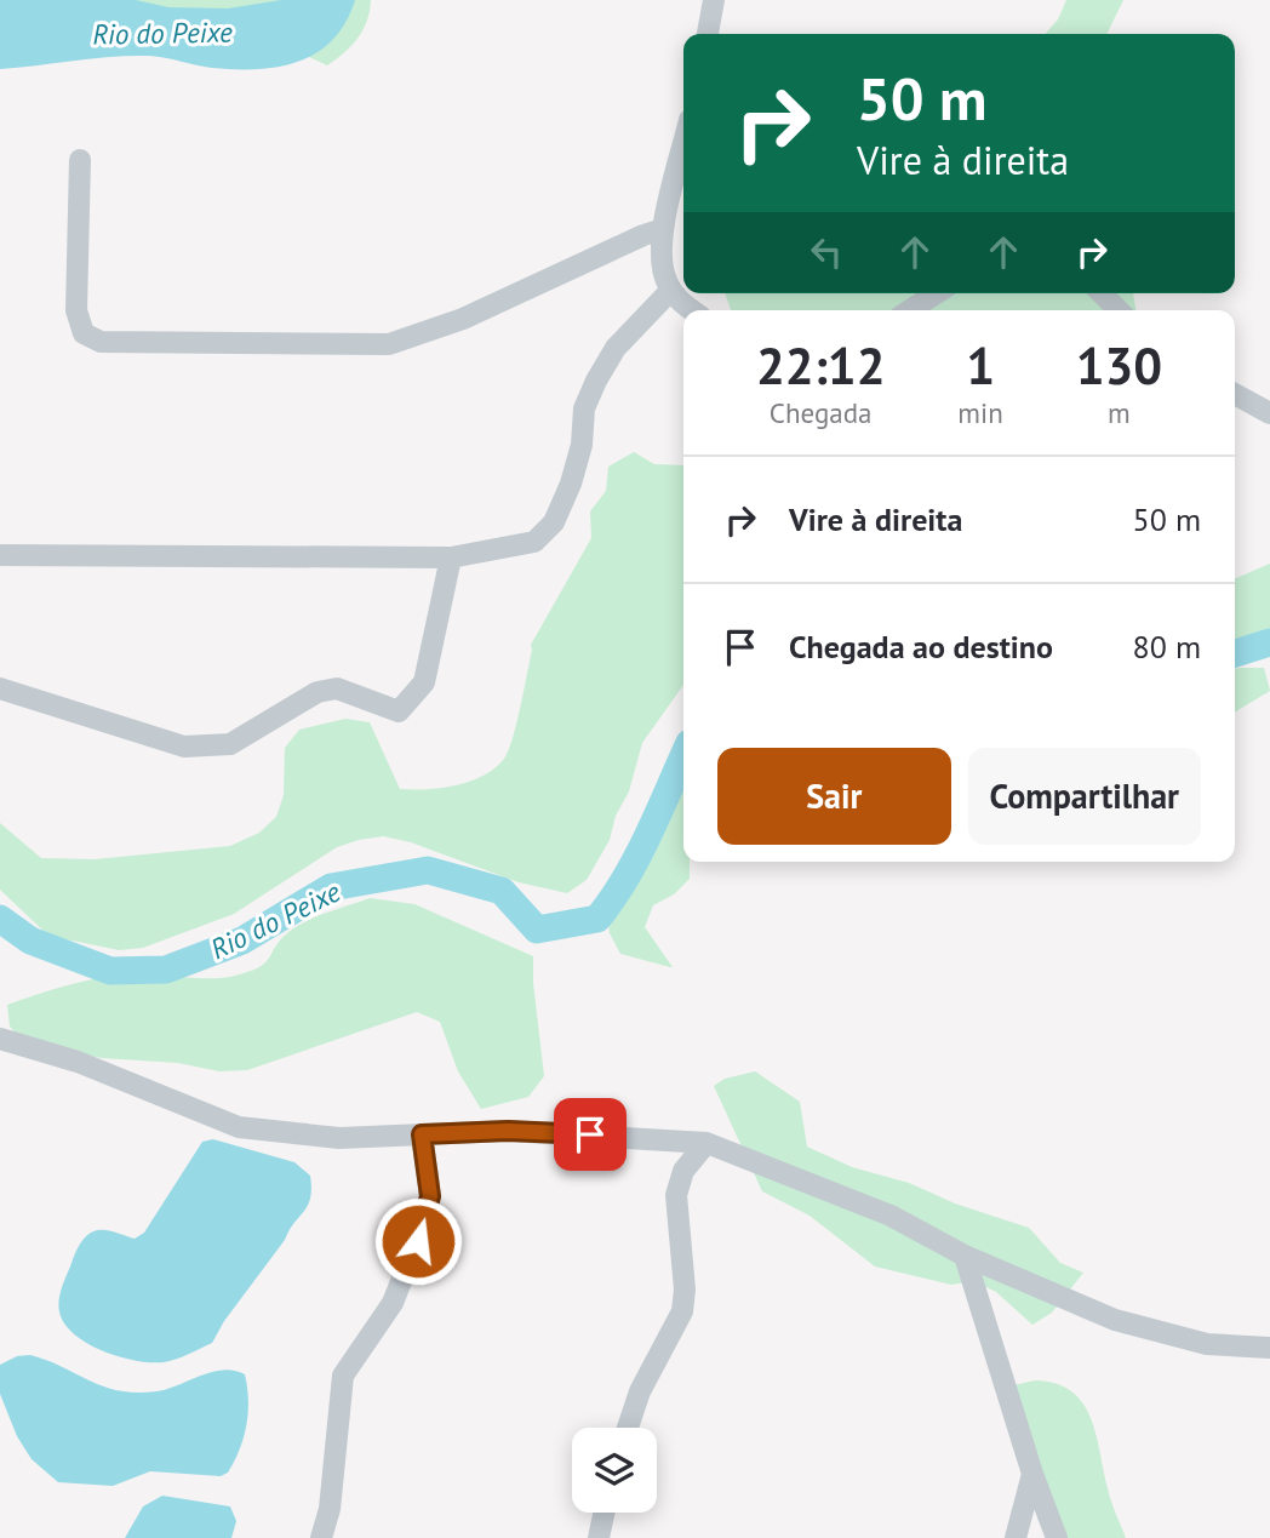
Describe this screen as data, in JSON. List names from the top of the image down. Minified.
{"water":["Rio do Peixe"],"page":{"turn":["50 m","Vire à direita"],"eta":["22:12","Chegada","1","min","130","m"],"list":[{"name":"Vire à direita","value":"50 m"},{"name":"Chegada ao destino","value":"80 m"}],"buttons":["Sair","Compartilhar"]}}
